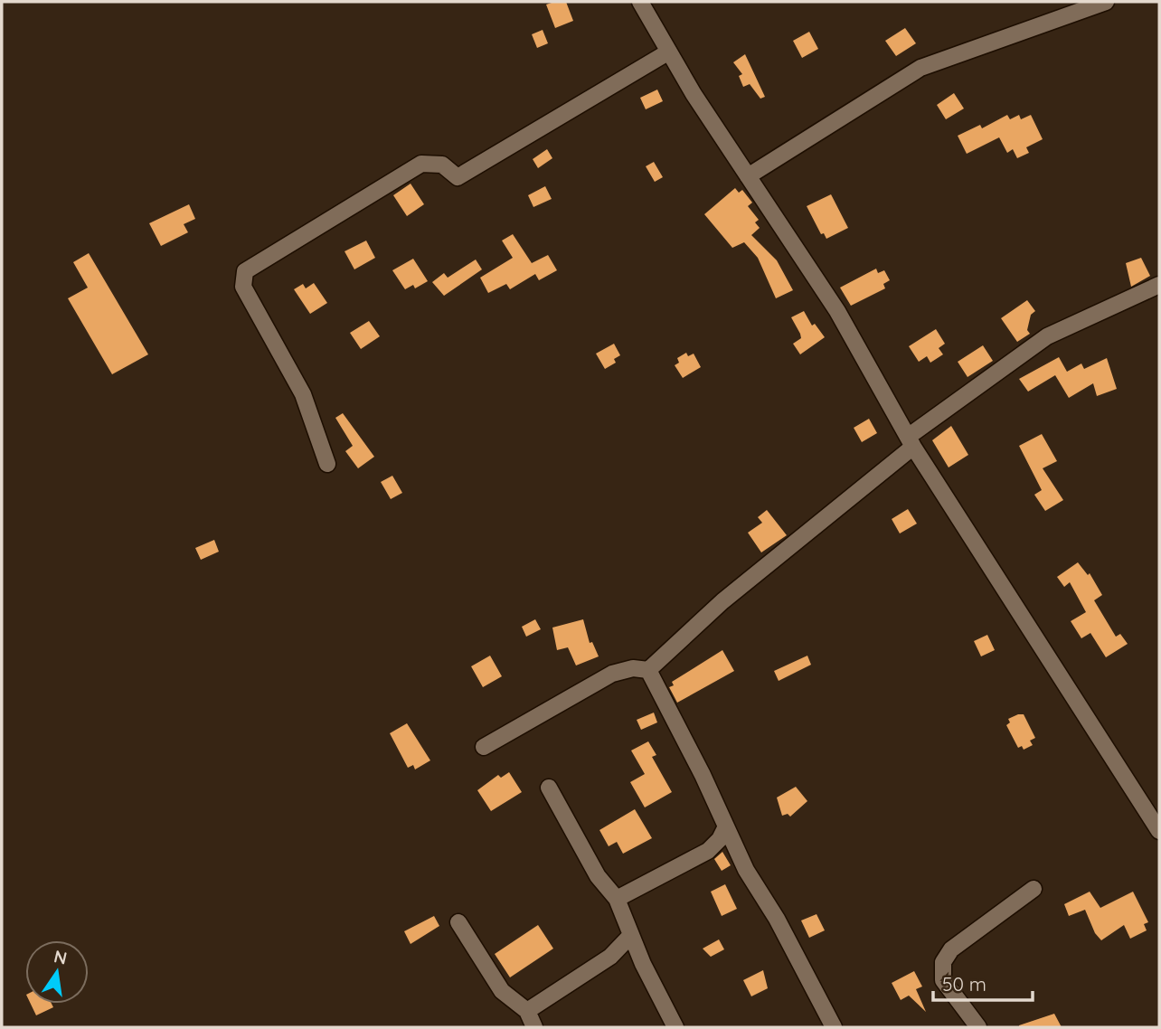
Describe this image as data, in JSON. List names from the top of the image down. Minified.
{"scale_bar":"50 m","north":"top"}
